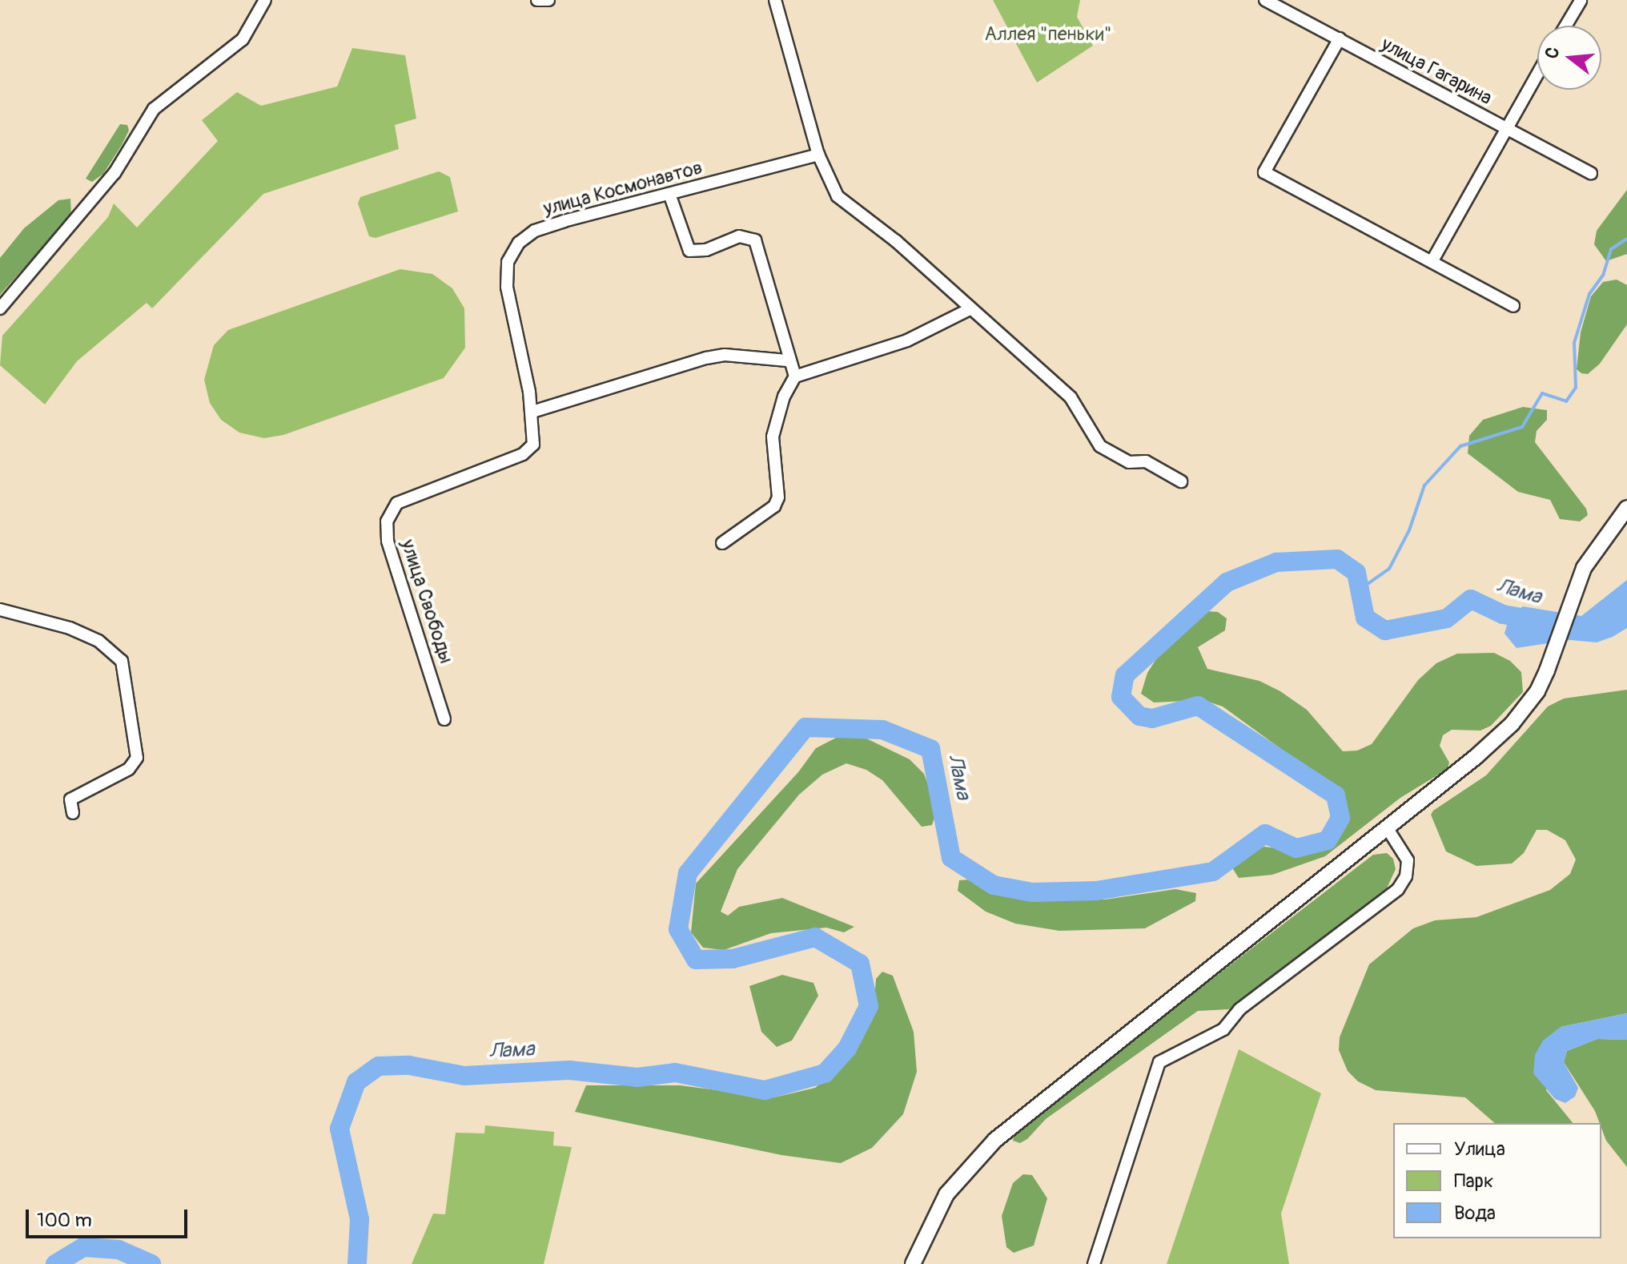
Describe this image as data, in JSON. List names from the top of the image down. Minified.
{"streets":{"street":["улица Гагарина","улица Космонавтов","улица Свободы"]},"crossings":[["улица Космонавтов","улица Свободы"]],"water":["Лама"],"parks":["Аллея \"пеньки\""],"legend":["Улица","Парк","Вода"],"scale_bar":"100 m","north":"left"}
